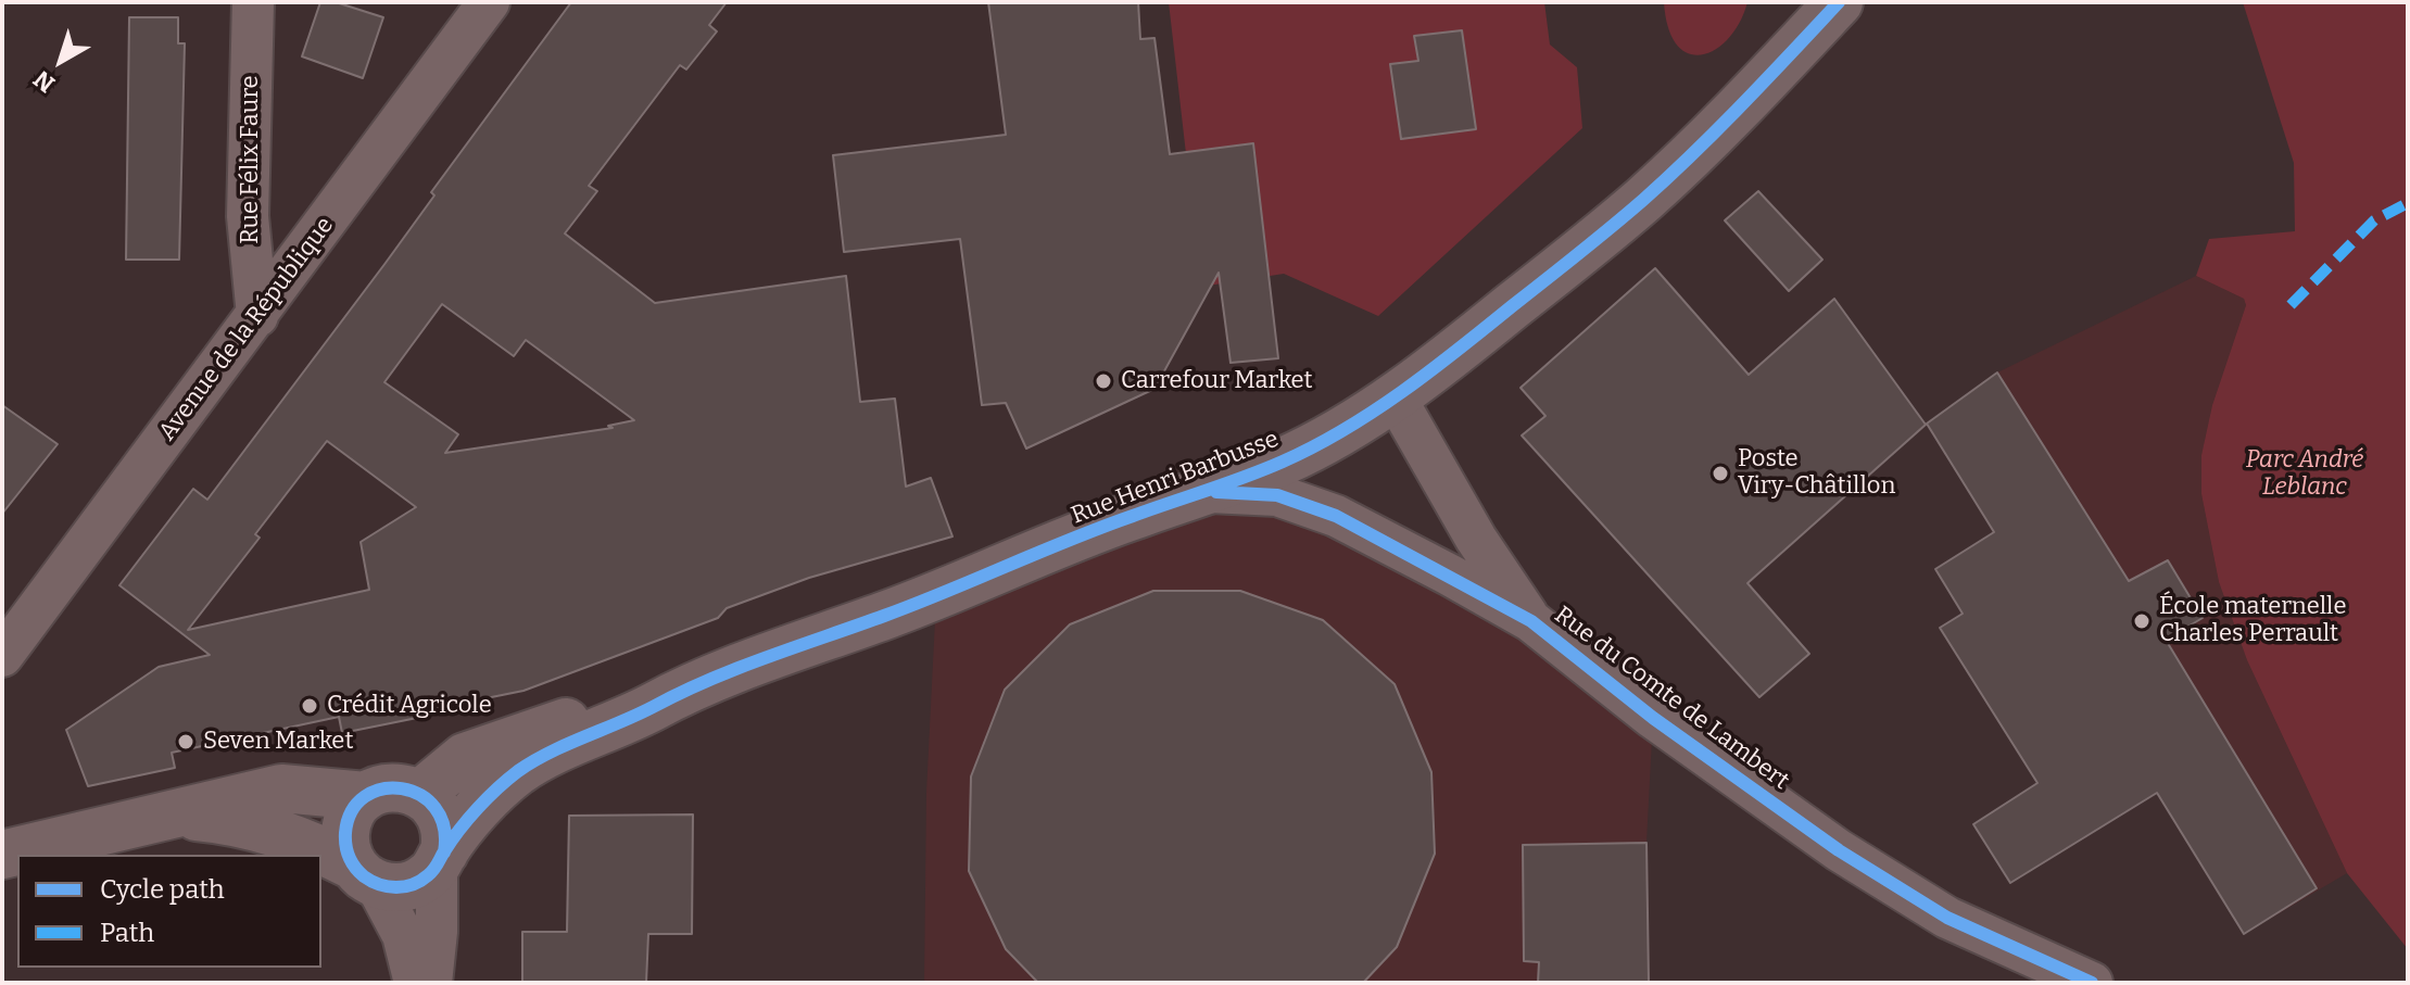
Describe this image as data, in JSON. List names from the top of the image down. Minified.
{"streets":{"street":["Rue Félix Faure","Avenue de la République","Rue Henri Barbusse","Rue du Comte de Lambert"]},"crossings":[["Rue Félix Faure","Avenue de la République"],["Rue Henri Barbusse","Rue du Comte de Lambert"]],"parks":["Parc André Leblanc"],"places":["Carrefour Market","Poste Viry-Châtillon","École maternelle Charles Perrault","Crédit Agricole","Seven Market"],"legend":["Cycle path","Path"],"north":"bottom left"}
